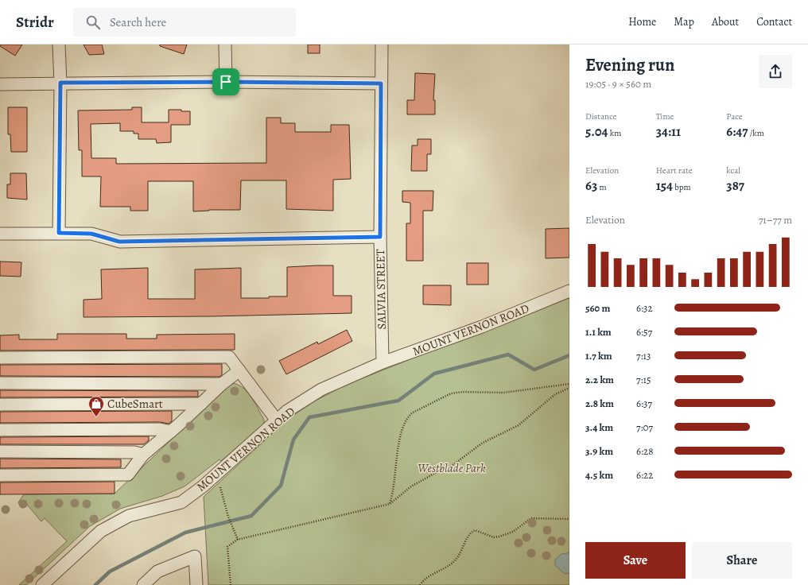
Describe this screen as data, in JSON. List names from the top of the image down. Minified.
{"streets":{"street":["SALVIA STREET","MOUNT VERNON ROAD"]},"crossings":[["SALVIA STREET","MOUNT VERNON ROAD"]],"parks":["Westblade Park"],"places":{"shop":["CubeSmart"]},"page":{"header":"Stridr","search":"Search here","nav":["Home","Map","About","Contact"],"heading":["Evening run","19:05 · 9 × 560 m"],"stats":[["Distance","5.04 km"],["Time","34:11"],["Pace","6:47 /km"],["Elevation","63 m"],["Heart rate","154 bpm"],["kcal","387"]],"chart":["Elevation","71–77 m"],"list":[{"name":"560 m","note":"6:32"},{"name":"1.1 km","note":"6:57"},{"name":"1.7 km","note":"7:13"},{"name":"2.2 km","note":"7:15"},{"name":"2.8 km","note":"6:37"},{"name":"3.4 km","note":"7:07"},{"name":"3.9 km","note":"6:28"},{"name":"4.5 km","note":"6:22"}],"buttons":["Save","Share"]}}
